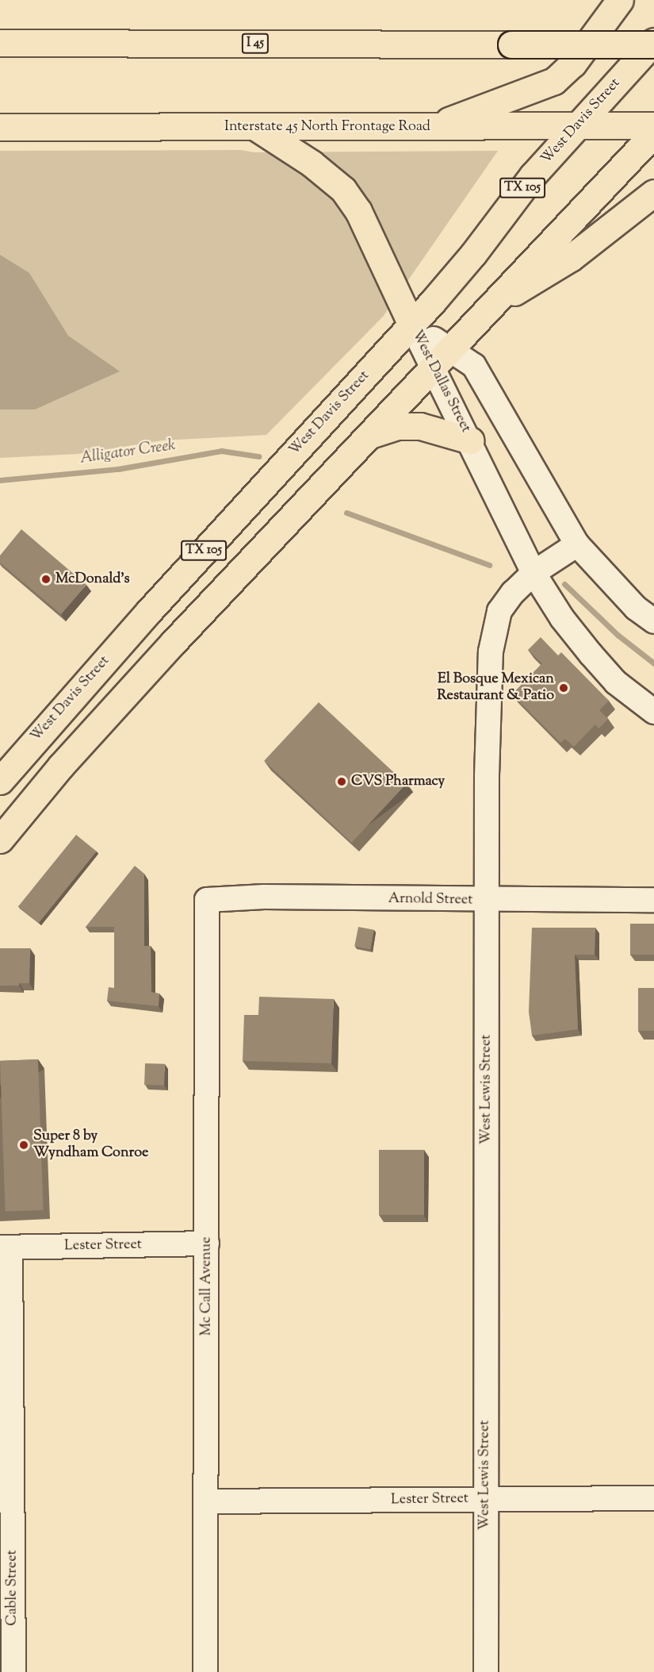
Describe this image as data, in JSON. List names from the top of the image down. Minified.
{"streets":{"main road":["I 45","West Davis Street","Interstate 45 North Frontage Road","TX 105"],"street":["West Dallas Street","Arnold Street","West Lewis Street","Lester Street","Mc Call Avenue","Cable Street"]},"crossings":[["I 45","West Davis Street"],["West Davis Street","Interstate 45 North Frontage Road"],["West Davis Street","West Dallas Street"],["TX 105","West Dallas Street"],["West Dallas Street","West Lewis Street"],["Arnold Street","West Lewis Street"],["Arnold Street","Mc Call Avenue"],["West Lewis Street","Lester Street"],["Lester Street","Mc Call Avenue"],["Lester Street","Cable Street"]],"water":["Alligator Creek"],"places":["McDonald's","El Bosque Mexican Restaurant & Patio","CVS Pharmacy","Super 8 by Wyndham Conroe"]}
